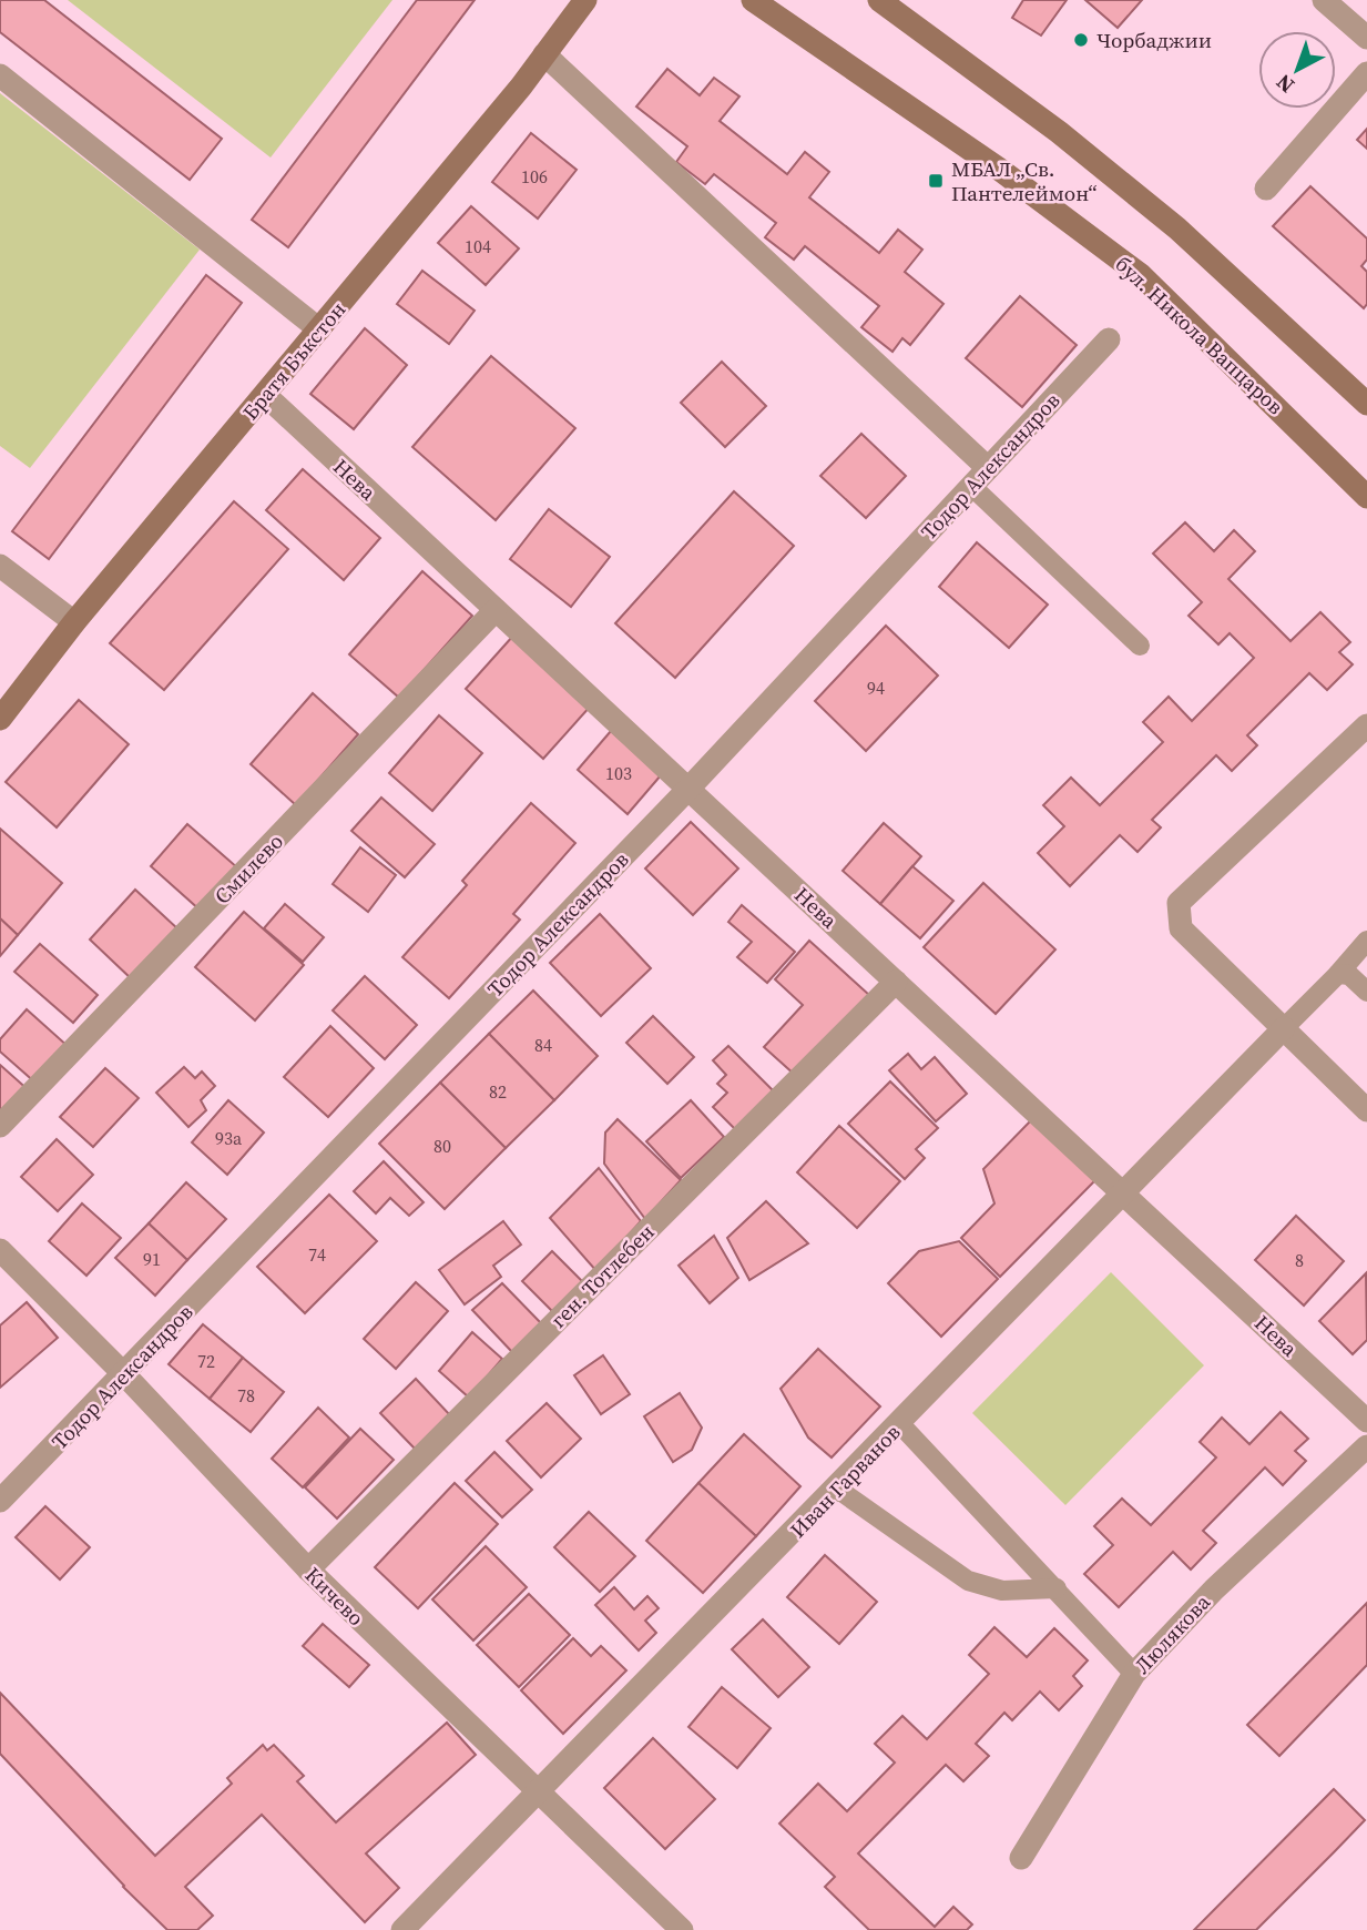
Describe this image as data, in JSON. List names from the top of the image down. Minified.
{"streets":{"street":["бул. Никола Вапцаров","Братя Бъкстон","Тодор Александров","Нева","Смилево","ген. Тотлебен","Иван Гарванов","Кичево","Люлякова"]},"crossings":[["Братя Бъкстон","Нева"],["Тодор Александров","Нева"],["Тодор Александров","Кичево"],["Нева","Смилево"],["Нева","ген. Тотлебен"],["Нева","Иван Гарванов"],["ген. Тотлебен","Кичево"],["Иван Гарванов","Кичево"]],"places":{"other":["Чорбаджии"],"transit":["МБАЛ „Св. Пантелеймон“"]},"house_numbers":["106","104","94","103","84","82","93a","80","74","91","8","72","78"],"north":"bottom left"}
